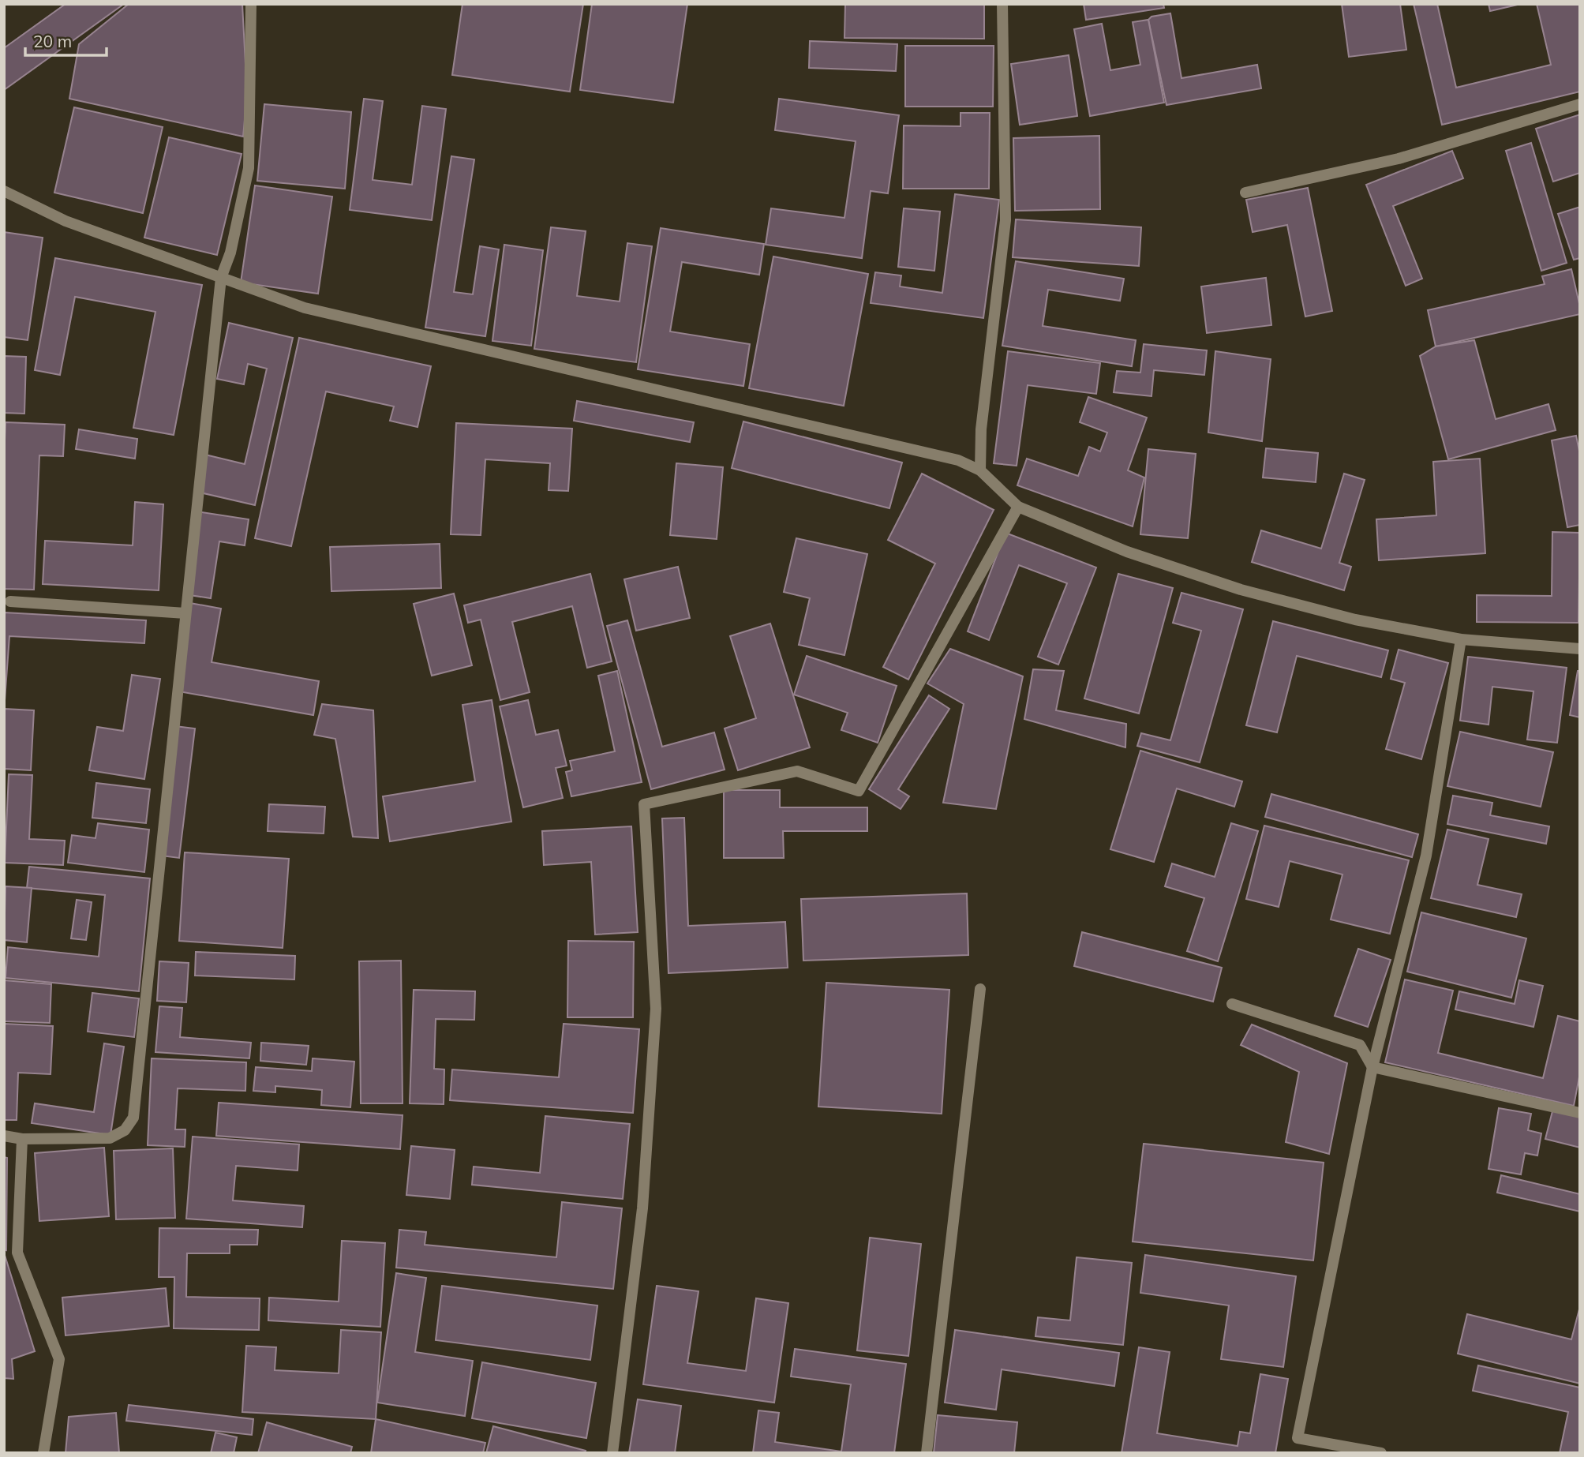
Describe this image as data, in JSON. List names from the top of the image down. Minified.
{"scale_bar":"20 m"}
